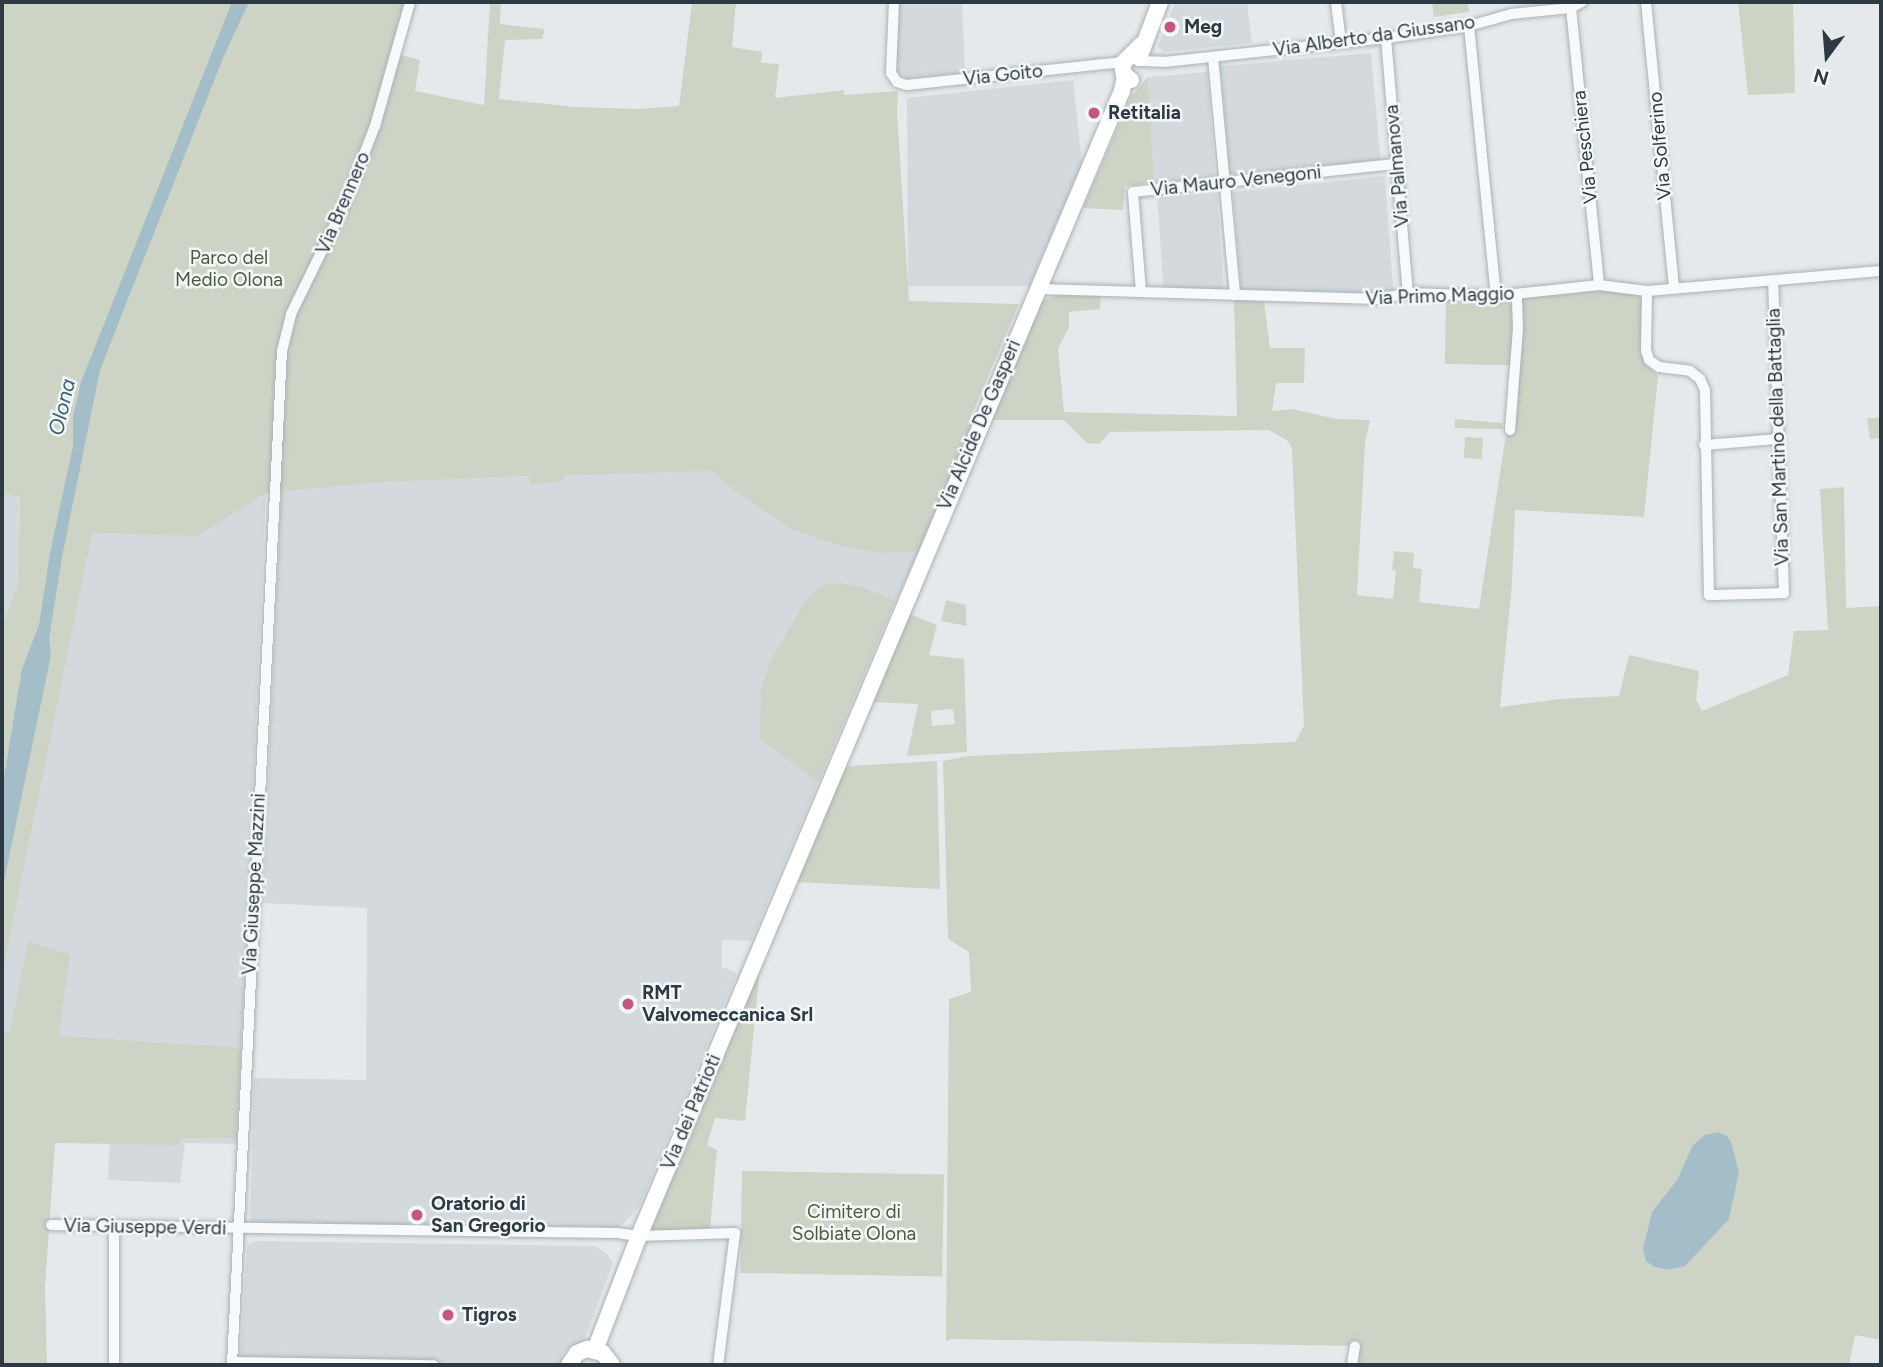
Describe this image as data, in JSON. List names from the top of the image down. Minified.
{"streets":{"street":["Via Alberto da Giussano","Via Goito","Via Solferino","Via Peschiera","Via Palmanova","Via Mauro Venegoni","Via Brennero","Via Primo Maggio","Via Alcide De Gasperi","Via San Martino della Battaglia","Via Giuseppe Mazzini","Via dei Patrioti","Via Giuseppe Verdi"]},"crossings":[["Via Alberto da Giussano","Via Goito"],["Via Alberto da Giussano","Via Peschiera"],["Via Alberto da Giussano","Via Palmanova"],["Via Alberto da Giussano","Via Alcide De Gasperi"],["Via Goito","Via Alcide De Gasperi"],["Via Solferino","Via Primo Maggio"],["Via Peschiera","Via Primo Maggio"],["Via Palmanova","Via Mauro Venegoni"],["Via Palmanova","Via Primo Maggio"],["Via Mauro Venegoni","Via Primo Maggio"],["Via Brennero","Via Giuseppe Mazzini"],["Via Primo Maggio","Via Alcide De Gasperi"],["Via Primo Maggio","Via San Martino della Battaglia"],["Via Alcide De Gasperi","Via dei Patrioti"],["Via Giuseppe Mazzini","Via Giuseppe Verdi"],["Via dei Patrioti","Via Giuseppe Verdi"]],"water":["Olona"],"parks":["Parco del Medio Olona","Cimitero di Solbiate Olona"],"places":["Meg","Retitalia","RMT Valvomeccanica Srl","Oratorio di San Gregorio","Tigros"],"north":"bottom"}
